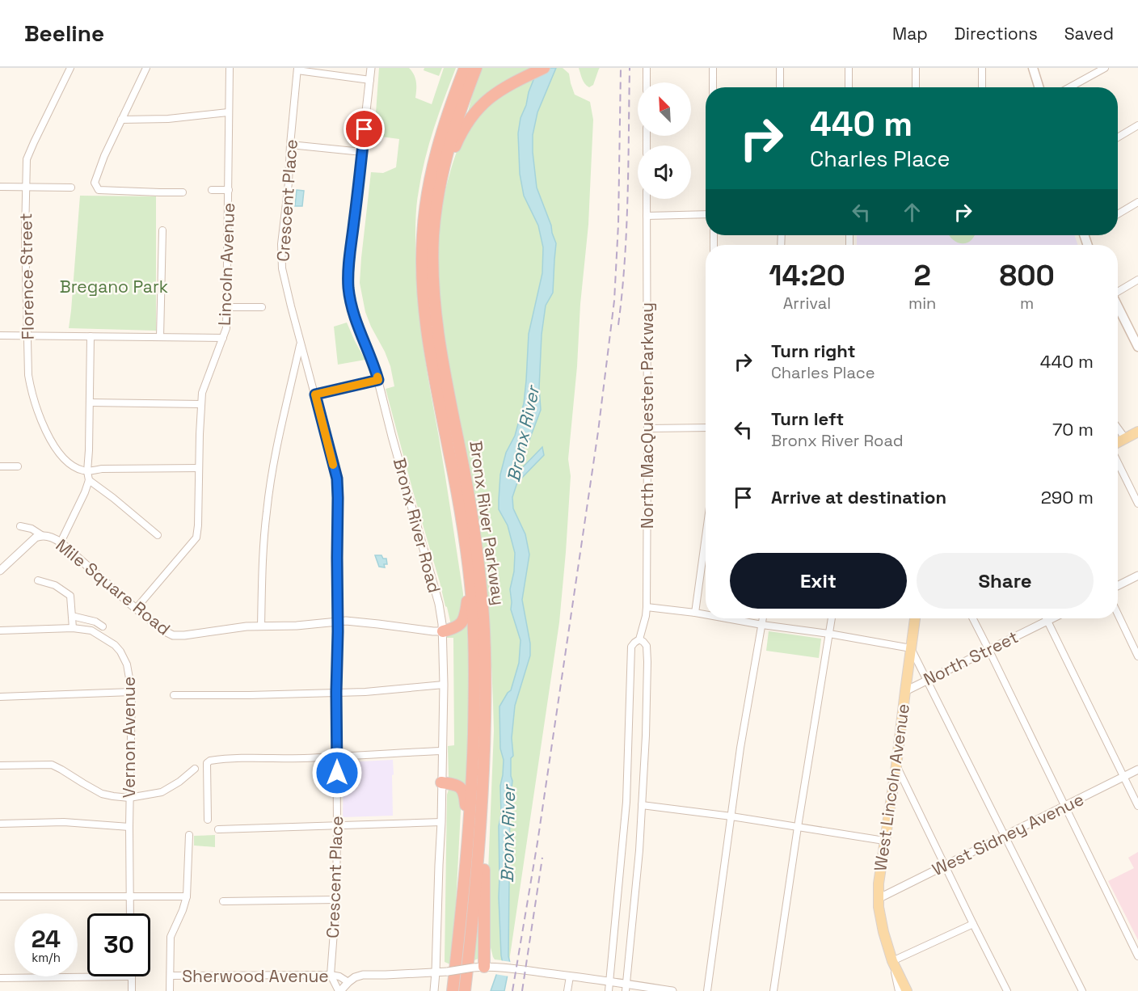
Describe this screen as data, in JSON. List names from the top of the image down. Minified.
{"streets":{"highway":["Bronx River Parkway"],"main road":["West Lincoln Avenue"],"street":["Crescent Place","Lincoln Avenue","Florence Street","North MacQuesten Parkway","Bronx River Road","Mile Square Road","North Street","Vernon Avenue","West Sidney Avenue","Sherwood Avenue"]},"crossings":[["Crescent Place","Mile Square Road"],["Crescent Place","Sherwood Avenue"],["Lincoln Avenue","Mile Square Road"],["North MacQuesten Parkway","Sherwood Avenue"],["Bronx River Road","Mile Square Road"],["Bronx River Road","Sherwood Avenue"],["North Street","West Lincoln Avenue"],["West Lincoln Avenue","West Sidney Avenue"]],"water":["Bronx River"],"parks":["Bregano Park"],"north":"top left","page":{"header":"Beeline","nav":["Map","Directions","Saved"],"turn":["440 m","Charles Place"],"eta":["14:20","Arrival","2","min","800","m"],"list":[{"name":"Turn right","note":"Charles Place","value":"440 m"},{"name":"Turn left","note":"Bronx River Road","value":"70 m"},{"name":"Arrive at destination","value":"290 m"}],"buttons":["Exit","Share"],"speed":"24 km/h","limit":"30"}}
